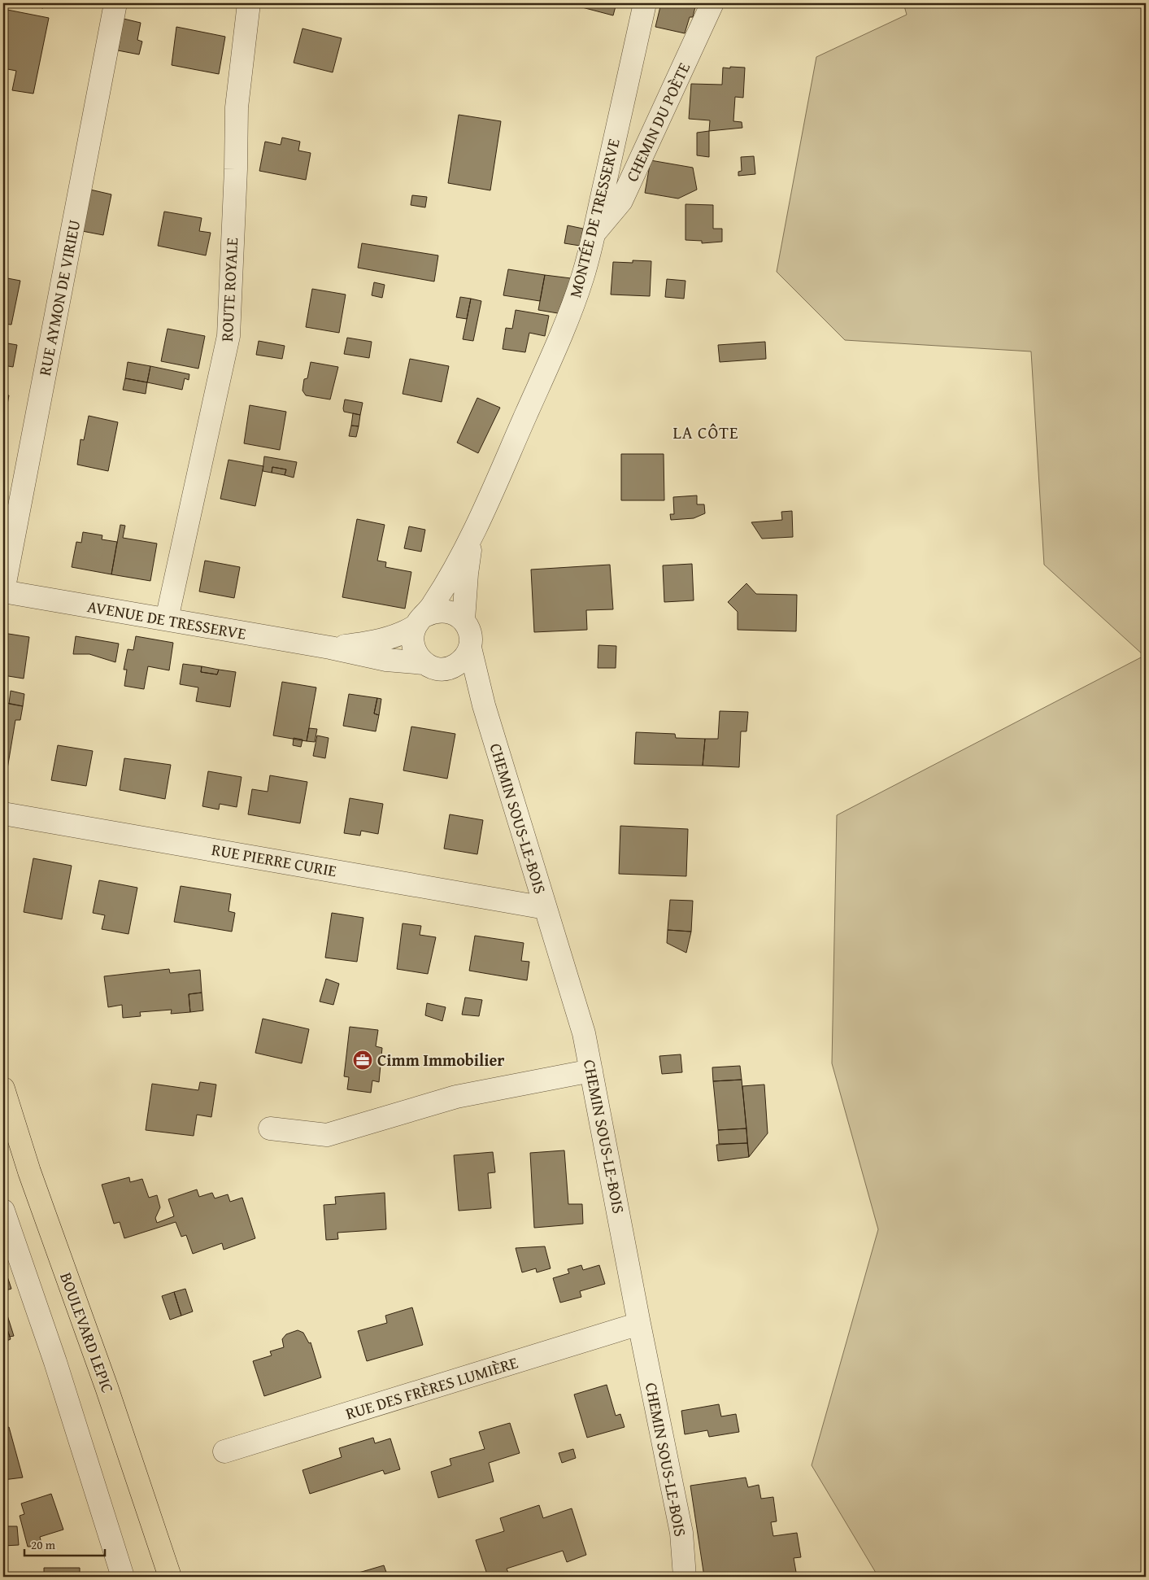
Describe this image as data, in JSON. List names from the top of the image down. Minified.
{"streets":{"main road":["BOULEVARD LEPIC"],"street":["CHEMIN DU POÈTE","MONTÉE DE TRESSERVE","ROUTE ROYALE","RUE AYMON DE VIRIEU","AVENUE DE TRESSERVE","CHEMIN SOUS-LE-BOIS","RUE PIERRE CURIE","RUE DES FRÈRES LUMIÈRE"]},"crossings":[["CHEMIN DU POÈTE","MONTÉE DE TRESSERVE"],["ROUTE ROYALE","AVENUE DE TRESSERVE"],["RUE AYMON DE VIRIEU","AVENUE DE TRESSERVE"],["AVENUE DE TRESSERVE","CHEMIN SOUS-LE-BOIS"],["CHEMIN SOUS-LE-BOIS","RUE PIERRE CURIE"],["CHEMIN SOUS-LE-BOIS","RUE DES FRÈRES LUMIÈRE"]],"districts":["LA CÔTE"],"places":{"office":["Cimm Immobilier"]},"scale_bar":"20 m"}
